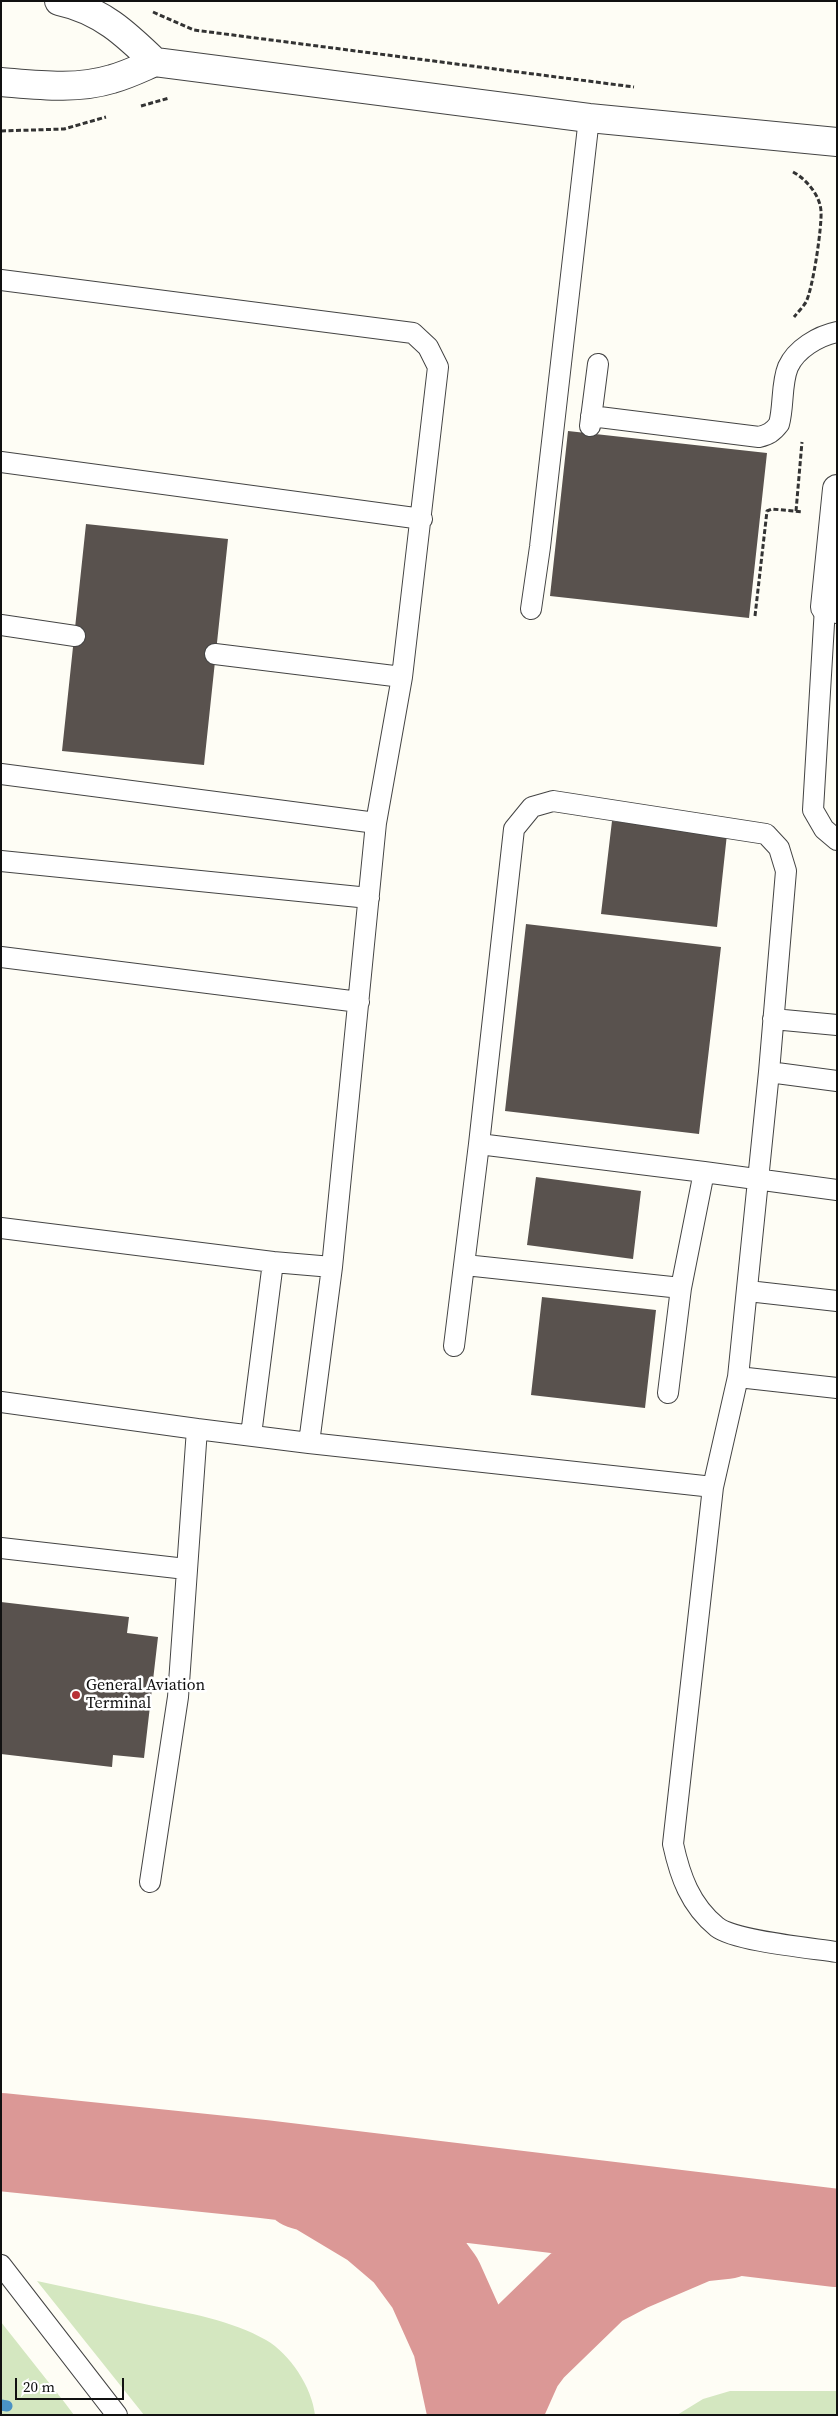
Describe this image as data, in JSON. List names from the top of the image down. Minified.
{"places":["General Aviation Terminal"],"scale_bar":"20 m"}
